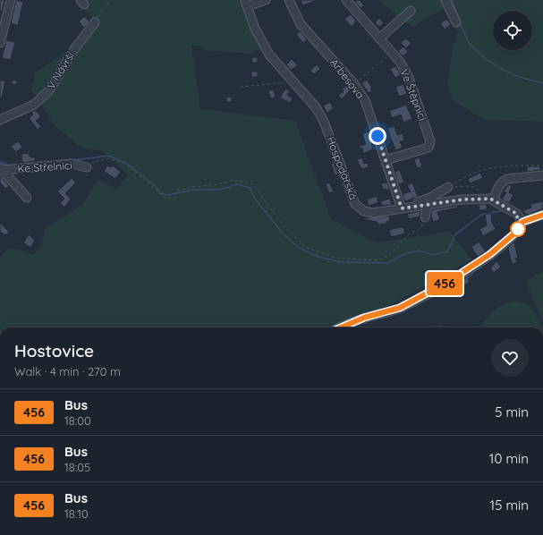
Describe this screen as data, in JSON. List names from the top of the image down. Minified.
{"streets":{"street":["V Návrší","Arbesova","Ve Štěpnici","Ke Střelnici","Hospodářská"]},"crossings":[["Arbesova","Ve Štěpnici"],["Arbesova","Hospodářská"]],"lines":["bus line 456"],"page":{"on_map":"456","heading":["Hostovice","Walk · 4 min · 270 m"],"list":[{"mark":"456","name":"Bus","note":"18:00","value":"5 min"},{"mark":"456","name":"Bus","note":"18:05","value":"10 min"},{"mark":"456","name":"Bus","note":"18:10","value":"15 min"}]}}
